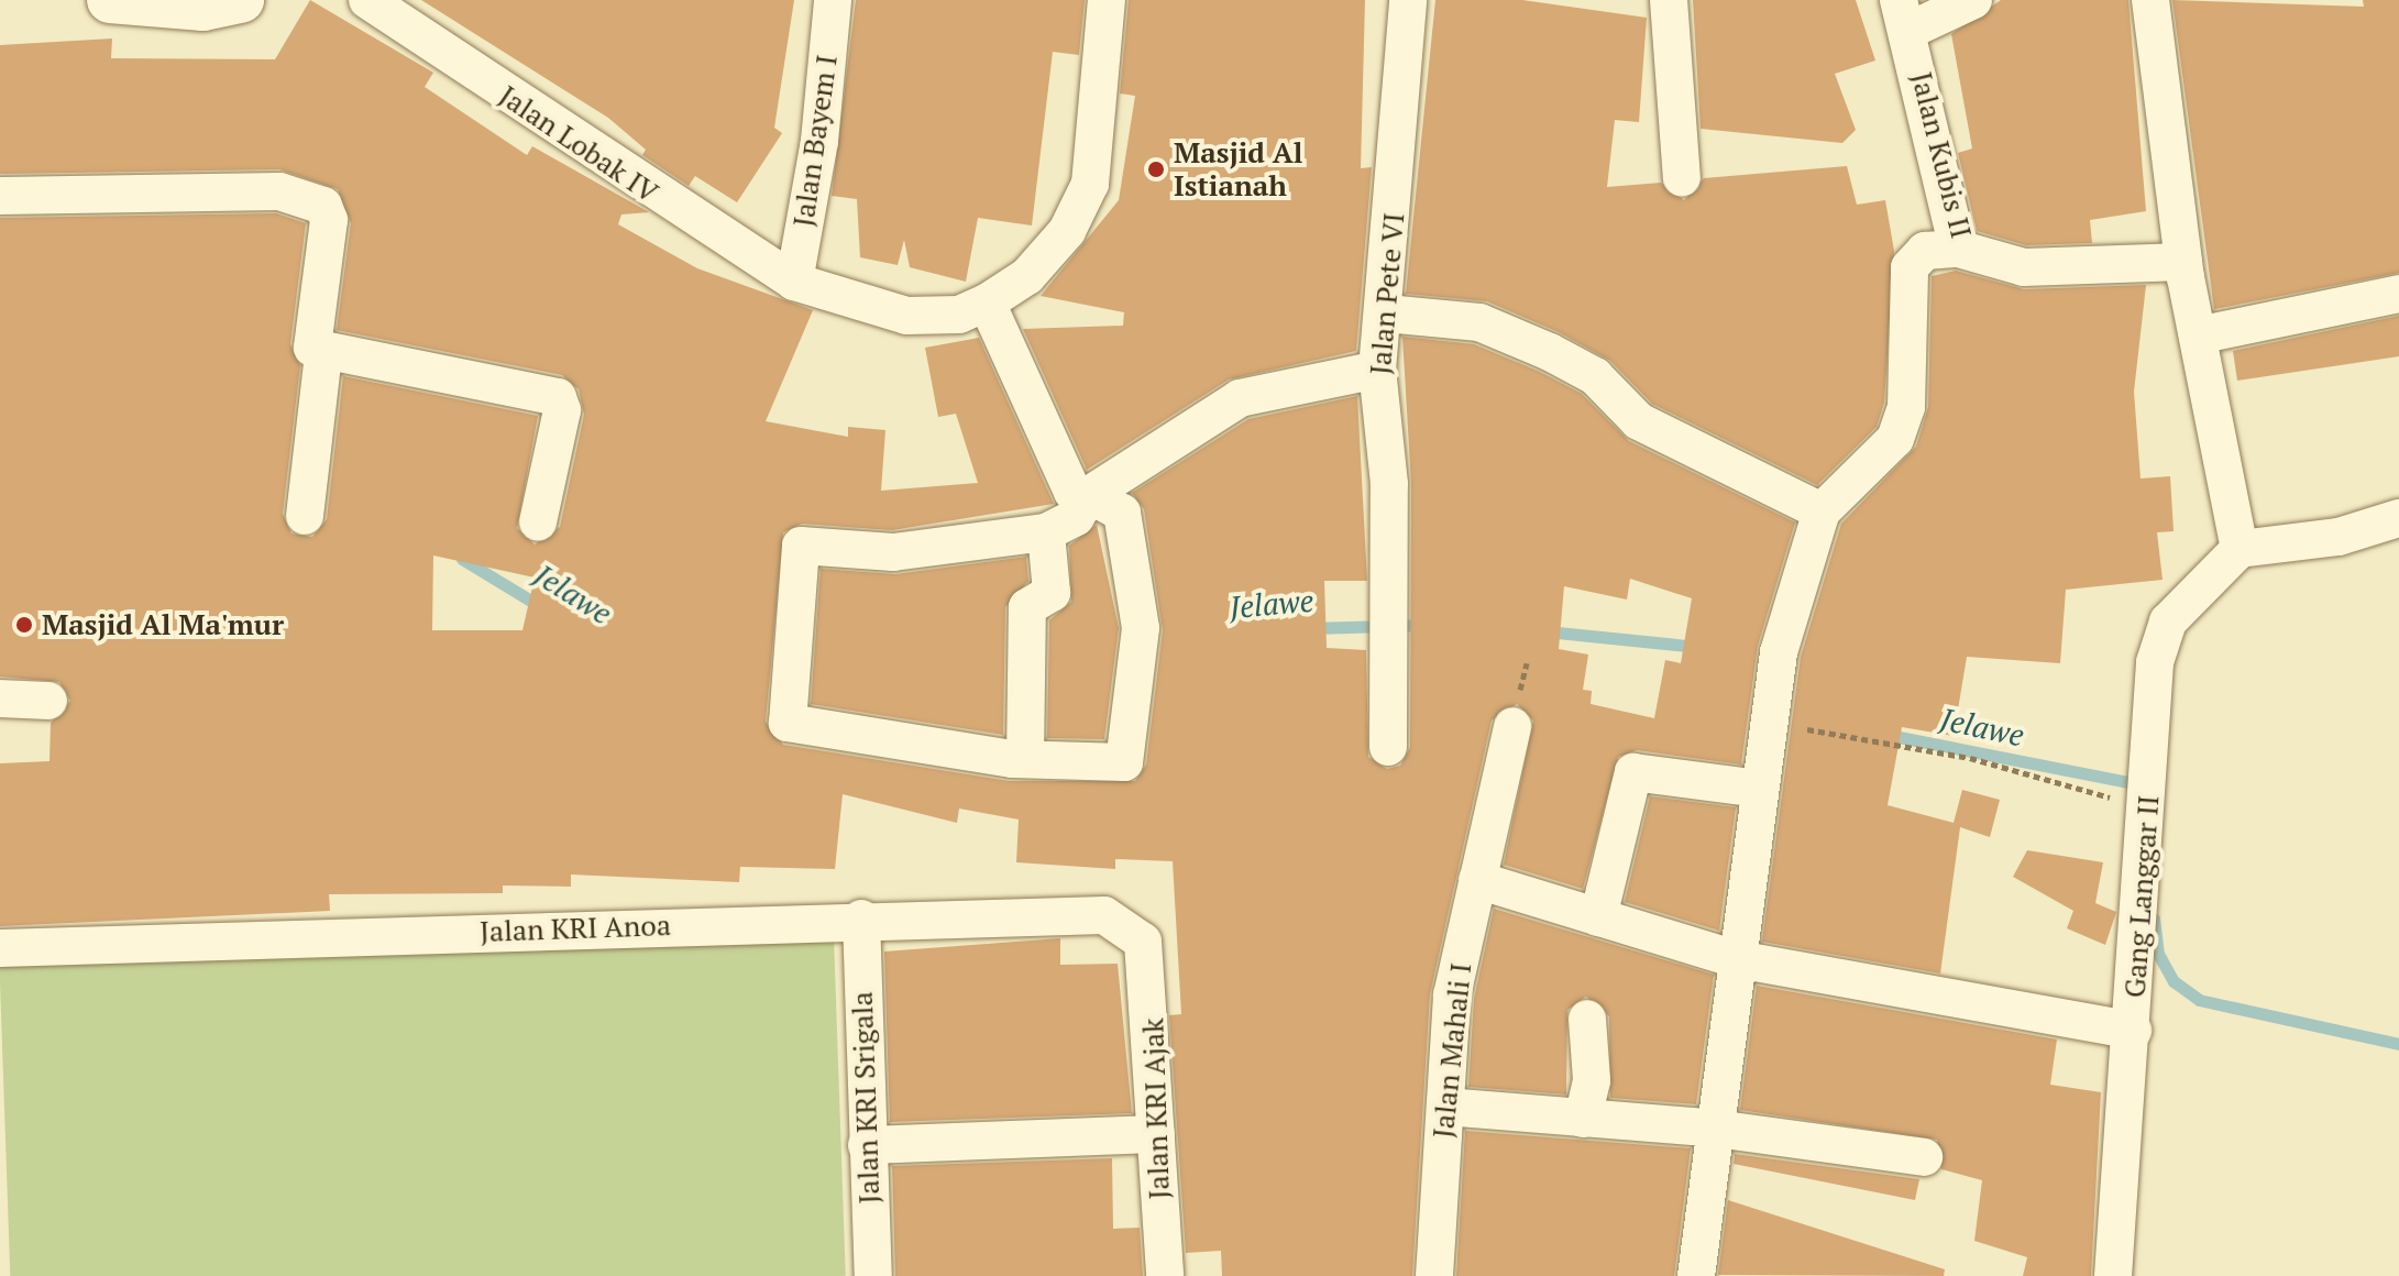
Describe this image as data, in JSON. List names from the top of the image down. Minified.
{"streets":{"street":["Jalan Bayem I","Jalan Lobak IV","Jalan Kubis II","Jalan Pete VI","Gang Langgar II","Jalan KRI Anoa","Jalan Mahali I","Jalan KRI Srigala","Jalan KRI Ajak"]},"crossings":[["Jalan Bayem I","Jalan Lobak IV"],["Jalan KRI Anoa","Jalan KRI Srigala"],["Jalan KRI Anoa","Jalan KRI Ajak"]],"water":["Jelawe"],"places":["Masjid Al Istianah","Masjid Al Ma'mur"]}
